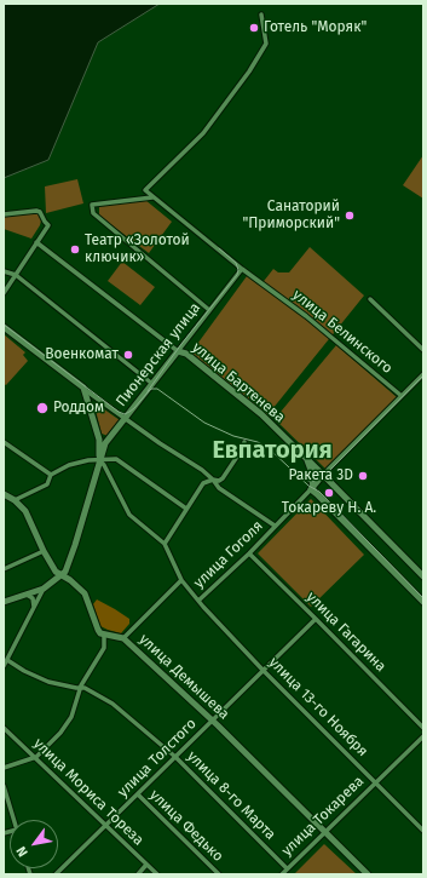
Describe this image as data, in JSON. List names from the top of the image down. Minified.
{"streets":{"street":["улица Белинского","Пионерская улица","улица Бартенева","улица Гоголя","улица Гагарина","улица Демышева","улица 13-го Ноября","улица Толстого","улица Мориса Тореза","улица 8-го Марта","улица Токарева","улица Федько"]},"crossings":[["улица Белинского","Пионерская улица"],["Пионерская улица","улица Бартенева"],["Пионерская улица","улица 8-го Марта"],["улица Гоголя","улица Гагарина"],["улица Гоголя","улица Демышева"],["улица Гоголя","улица 13-го Ноября"],["улица Гагарина","улица Толстого"],["улица Демышева","улица Толстого"],["улица Демышева","улица Токарева"],["улица 13-го Ноября","улица Толстого"],["улица 13-го Ноября","улица Токарева"],["улица Толстого","улица Мориса Тореза"],["улица Толстого","улица 8-го Марта"],["улица Толстого","улица Федько"],["улица 8-го Марта","улица Токарева"]],"districts":["Евпатория"],"places":["Готель \"Моряк\"","Санаторий \"Приморский\"","Театр «Золотой ключик»","Военкомат","Роддом","Ракета 3D","Токареву Н. А."],"north":"bottom left"}
